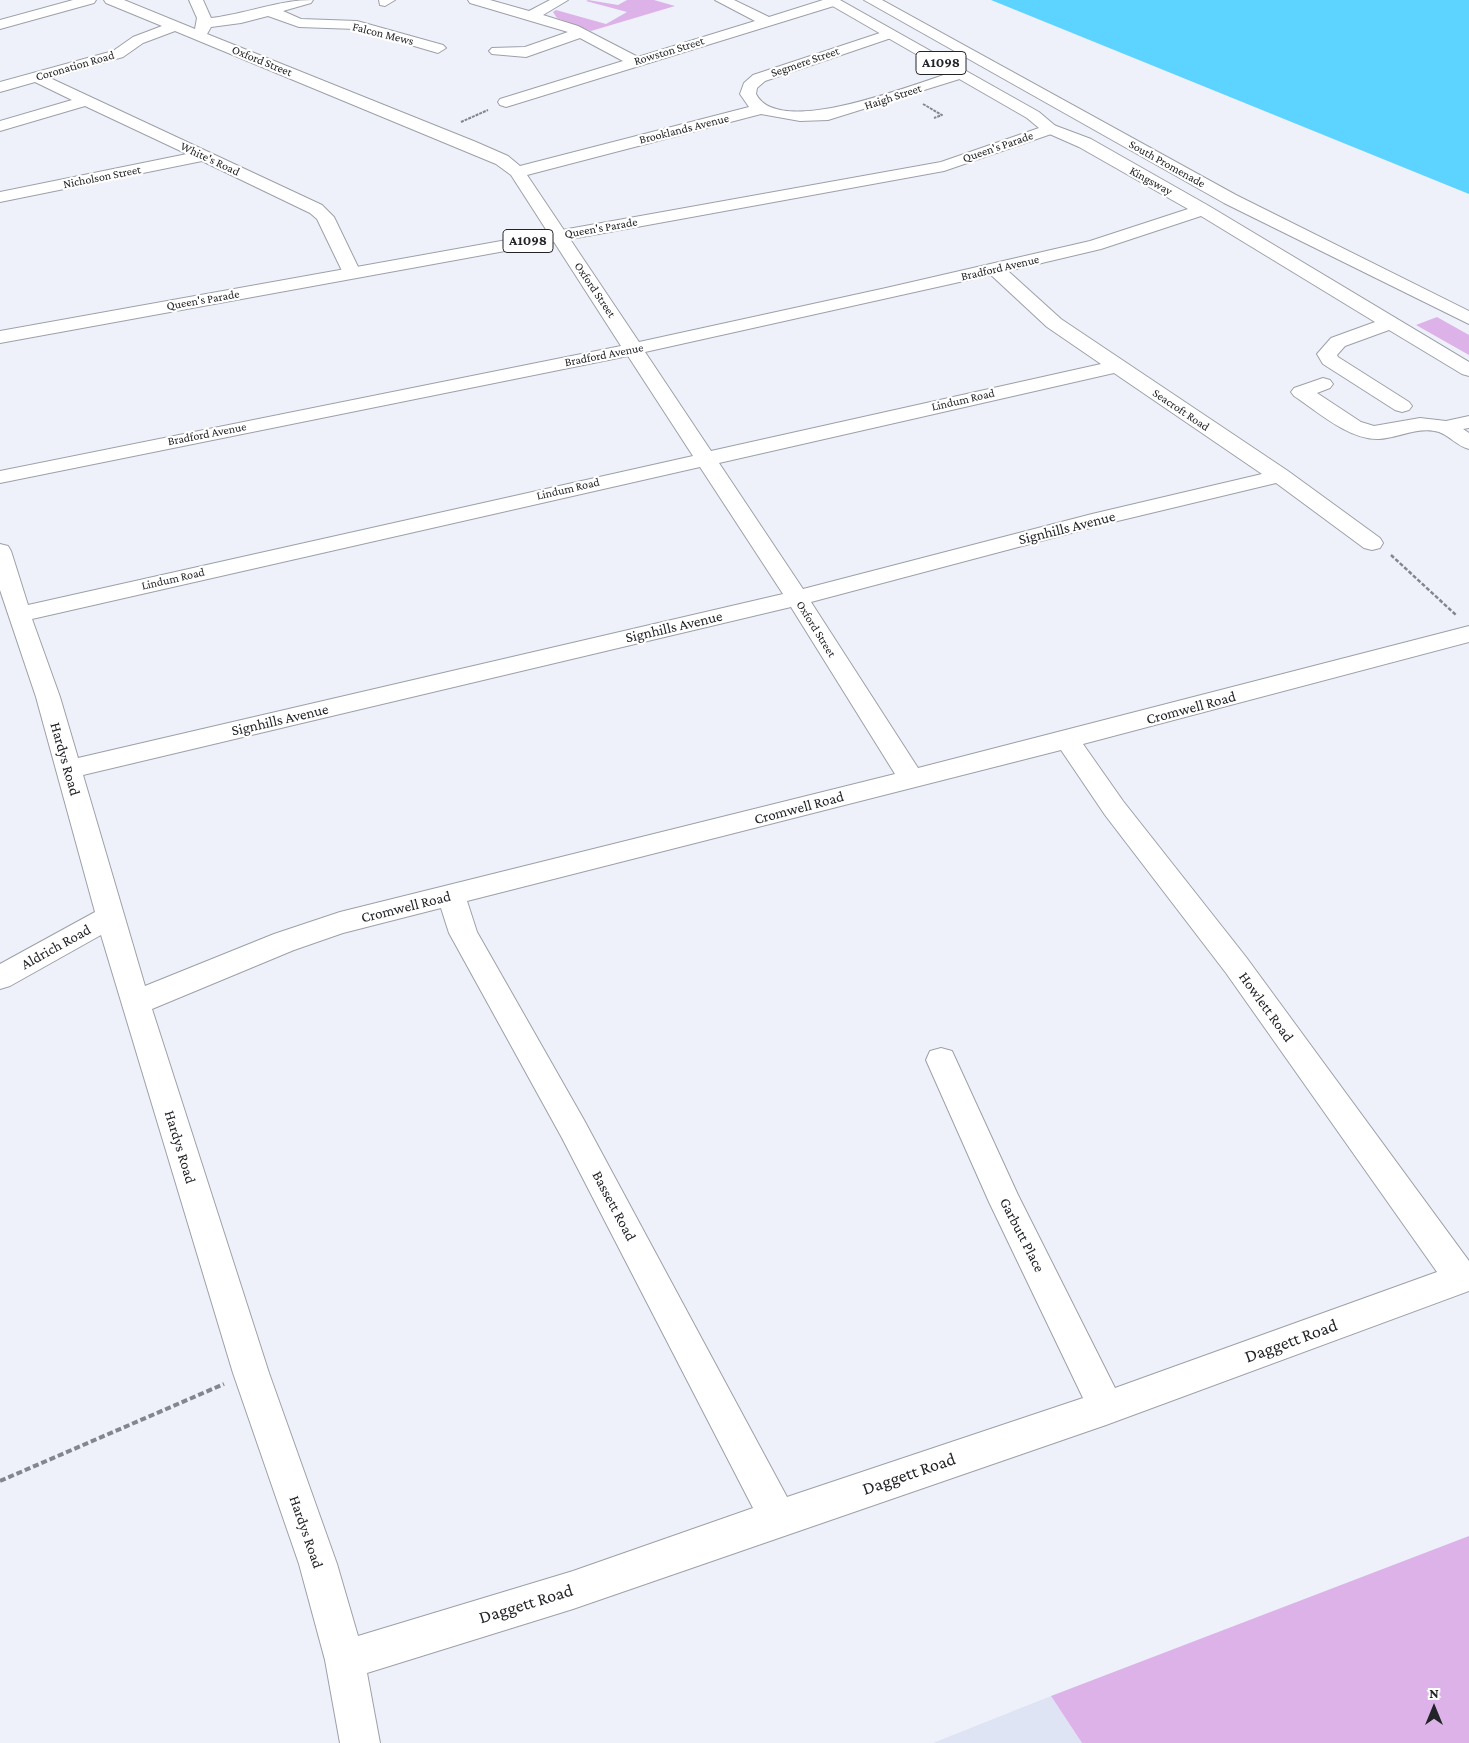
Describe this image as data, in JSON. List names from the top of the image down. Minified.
{"streets":{"street":["Falcon Mews","Rowston Street","Oxford Street","Segmere Street","A1098","Coronation Road","Haigh Street","Brooklands Avenue","Queen's Parade","White's Road","South Promenade","Nicholson Street","Kingsway","Bradford Avenue","Lindum Road","Seacroft Road","Signhills Avenue","Cromwell Road","Hardys Road","Aldrich Road","Howlett Road","Bassett Road","Garbutt Place","Daggett Road"]},"crossings":[["Rowston Street","Kingsway"],["Oxford Street","Coronation Road"],["Oxford Street","Brooklands Avenue"],["Oxford Street","Queen's Parade"],["Oxford Street","Bradford Avenue"],["Oxford Street","Lindum Road"],["Oxford Street","Signhills Avenue"],["Oxford Street","Cromwell Road"],["Segmere Street","Brooklands Avenue"],["Segmere Street","Kingsway"],["Coronation Road","White's Road"],["Haigh Street","Brooklands Avenue"],["Haigh Street","Kingsway"],["Queen's Parade","White's Road"],["Queen's Parade","Kingsway"],["White's Road","Nicholson Street"],["Kingsway","Bradford Avenue"],["Bradford Avenue","Seacroft Road"],["Lindum Road","Seacroft Road"],["Lindum Road","Hardys Road"],["Seacroft Road","Signhills Avenue"],["Signhills Avenue","Hardys Road"],["Cromwell Road","Hardys Road"],["Cromwell Road","Howlett Road"],["Cromwell Road","Bassett Road"],["Hardys Road","Aldrich Road"],["Hardys Road","Daggett Road"],["Howlett Road","Daggett Road"],["Bassett Road","Daggett Road"],["Garbutt Place","Daggett Road"]],"north":"top"}
